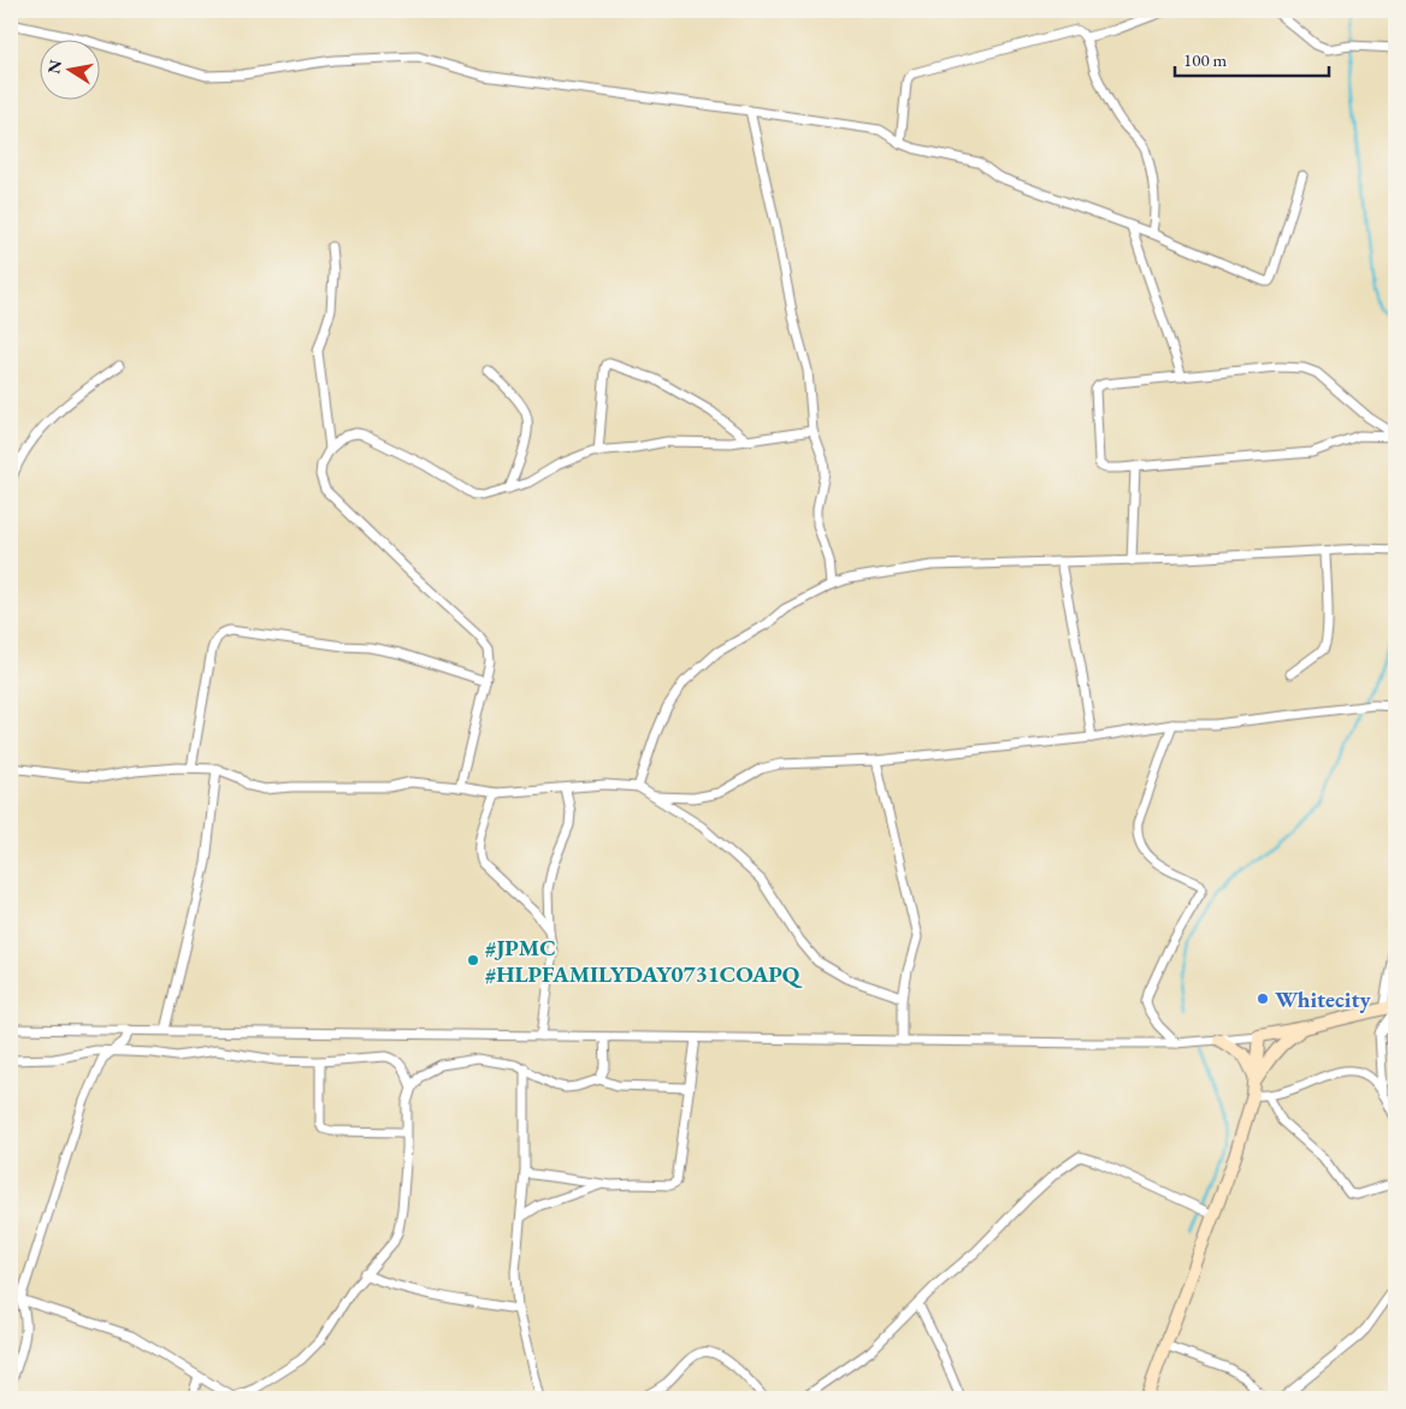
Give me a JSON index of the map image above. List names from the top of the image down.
{
  "places": ["#JPMC #HLPFAMILYDAY0731COAPQ", "Whitecity"],
  "scale_bar": "100 m",
  "north": "left"
}
